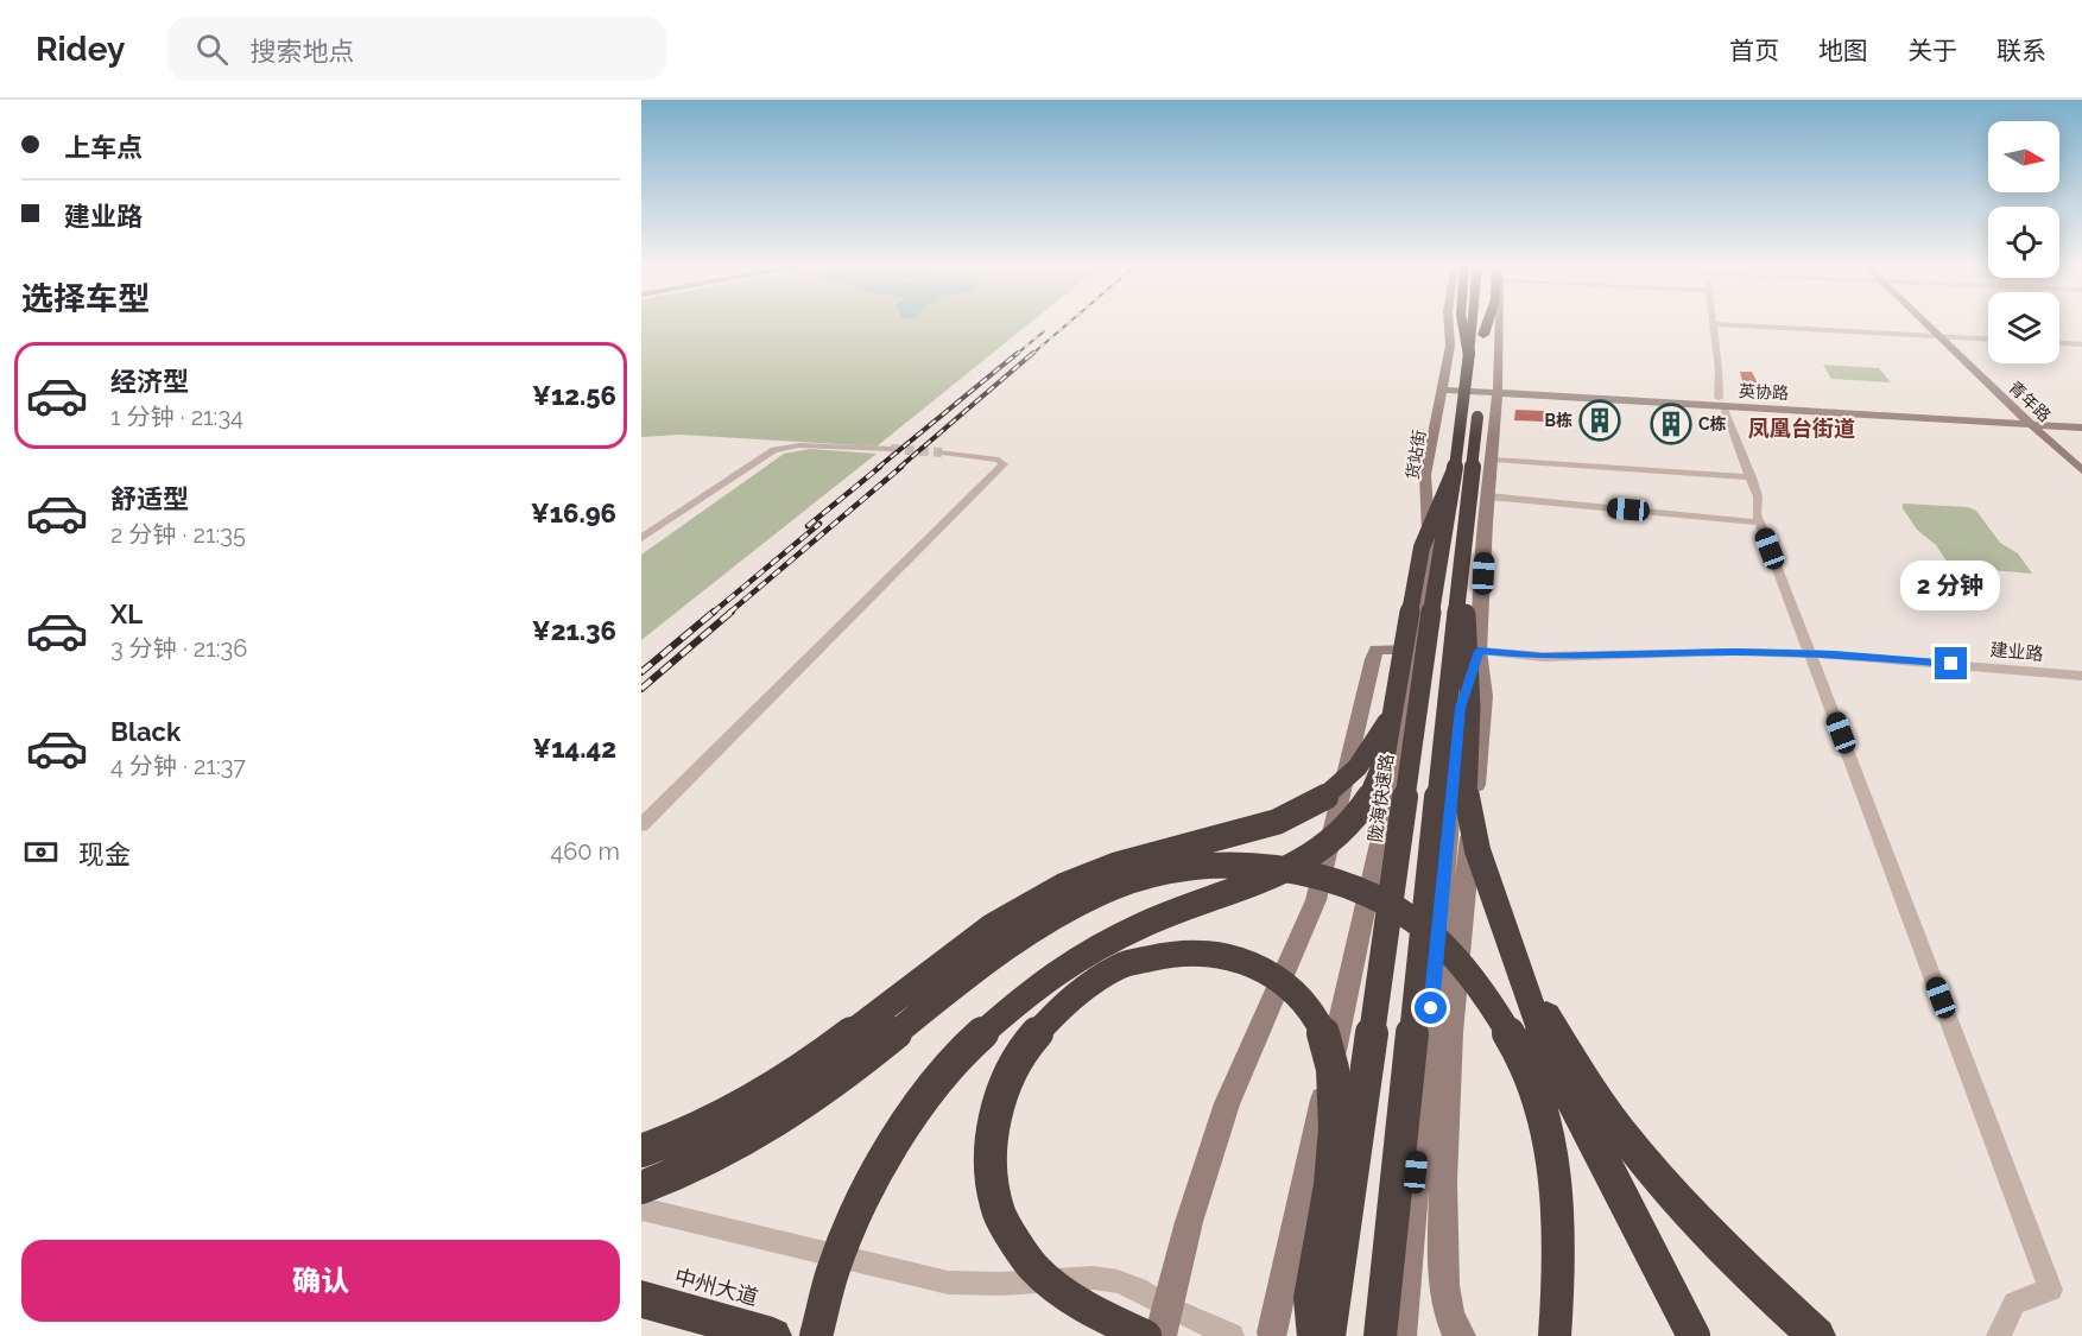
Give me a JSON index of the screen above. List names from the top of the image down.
{
  "streets": {
    "highway": ["陇海快速路", "中州大道"],
    "street": [
      "英协路",
      "青年路",
      "货站街",
      "建业路"
    ]
  },
  "crossings": [
    ["英协路", "青年路"],
    ["英协路", "货站街"]
  ],
  "districts": ["凤凰台街道"],
  "places": {
    "building": ["B栋", "C栋"]
  },
  "north": "right",
  "page": {
    "header": "Ridey",
    "search": "搜索地点",
    "nav": [
      "首页",
      "地图",
      "关于",
      "联系"
    ],
    "banner": ["上车点", "建业路"],
    "heading": "选择车型",
    "list": [
      {
        "name": "经济型",
        "note": "1 分钟 · 21:34",
        "value": "¥12.56"
      },
      {
        "name": "舒适型",
        "note": "2 分钟 · 21:35",
        "value": "¥16.96"
      },
      {
        "name": "XL",
        "note": "3 分钟 · 21:36",
        "value": "¥21.36"
      },
      {
        "name": "Black",
        "note": "4 分钟 · 21:37",
        "value": "¥14.42"
      }
    ],
    "bubble": "2 分钟",
    "pay": ["现金", "460 m"],
    "buttons": "确认"
  }
}
